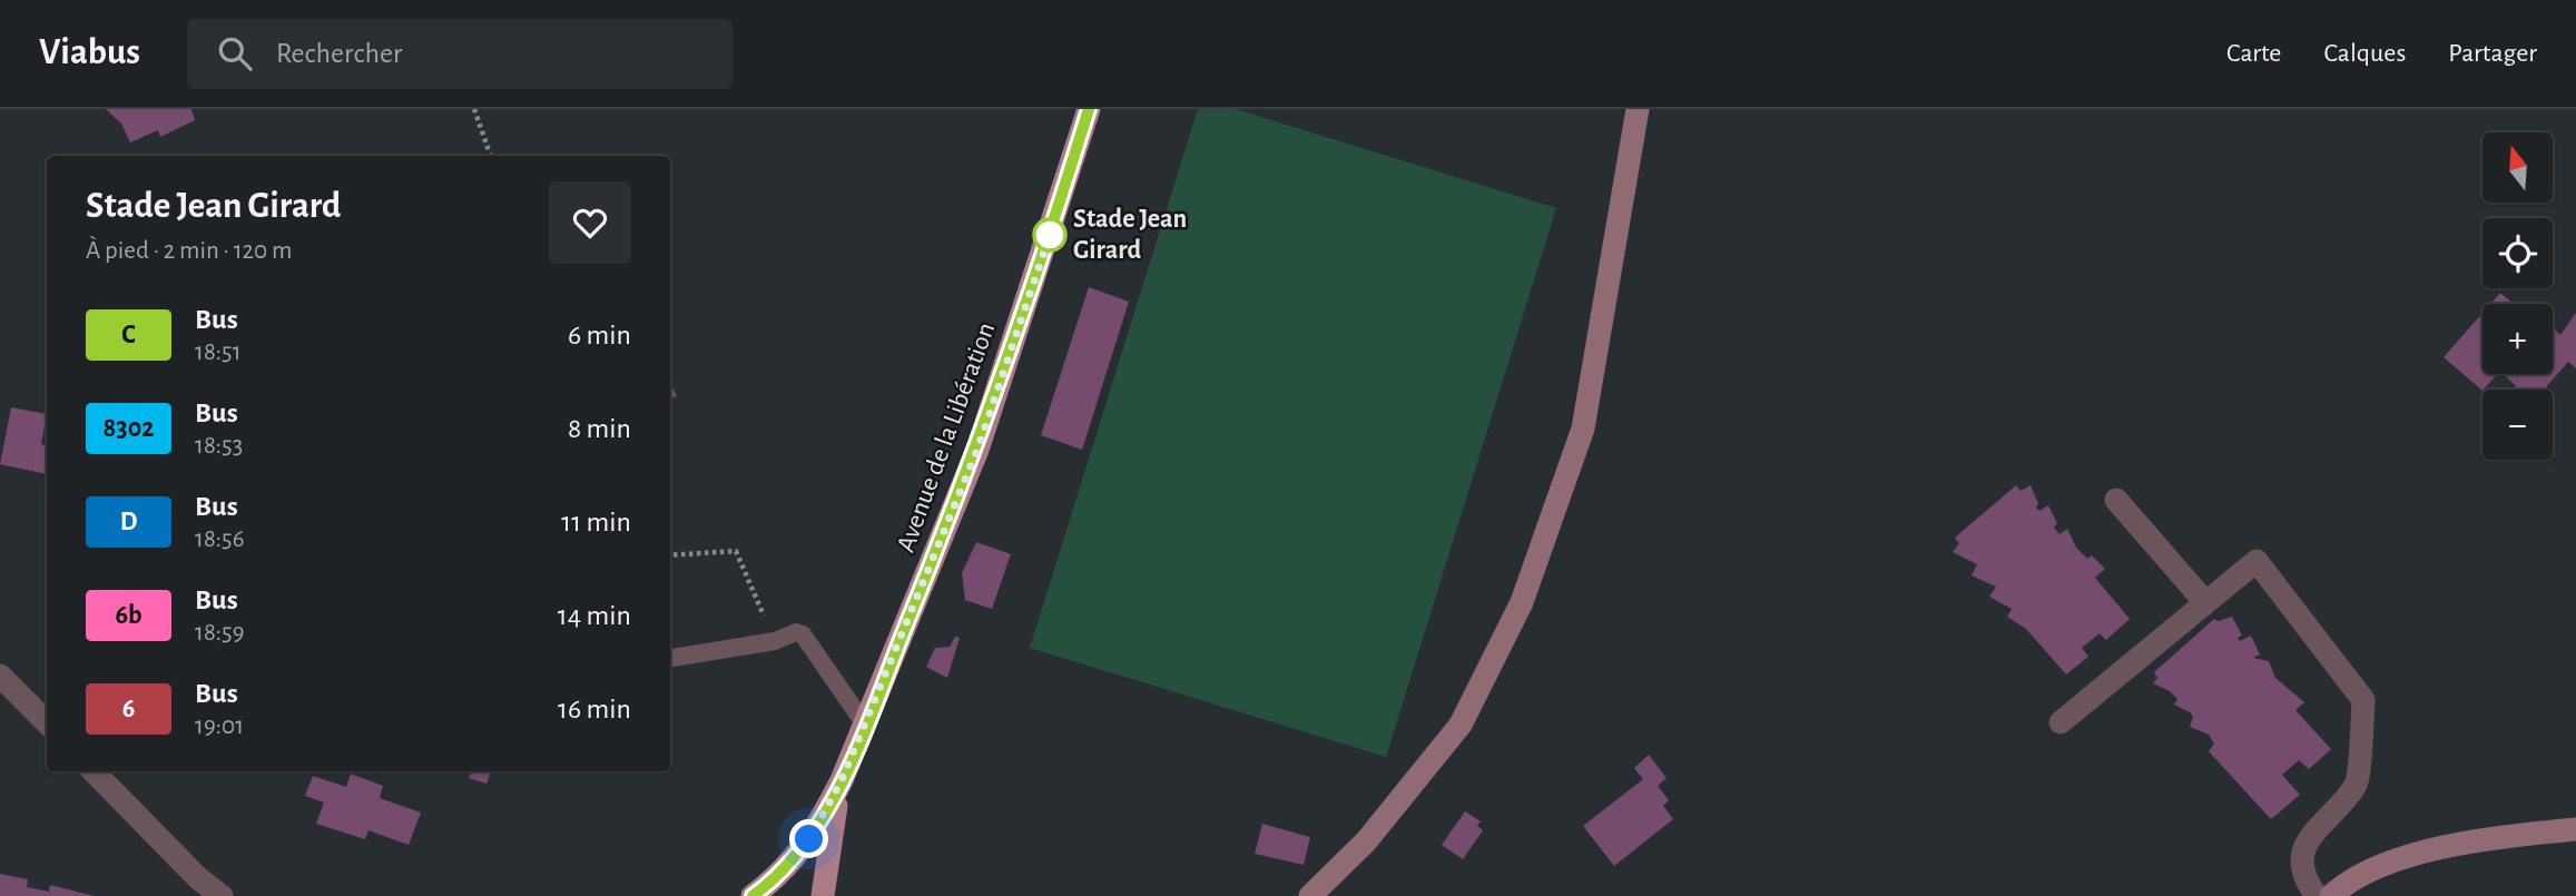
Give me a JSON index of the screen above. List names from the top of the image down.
{
  "streets": {
    "main road": ["Avenue de la Libération"]
  },
  "places": ["Stade Jean Girard"],
  "lines": ["bus line C"],
  "north": "top",
  "page": {
    "header": "Viabus",
    "search": "Rechercher",
    "nav": ["Carte", "Calques", "Partager"],
    "map_buttons": ["+", "−"],
    "heading": ["Stade Jean Girard", "À pied · 2 min · 120 m"],
    "list": [
      {
        "mark": "C",
        "name": "Bus",
        "note": "18:51",
        "value": "6 min"
      },
      {
        "mark": "8302",
        "name": "Bus",
        "note": "18:53",
        "value": "8 min"
      },
      {
        "mark": "D",
        "name": "Bus",
        "note": "18:56",
        "value": "11 min"
      },
      {
        "mark": "6b",
        "name": "Bus",
        "note": "18:59",
        "value": "14 min"
      },
      {
        "mark": "6",
        "name": "Bus",
        "note": "19:01",
        "value": "16 min"
      }
    ]
  }
}
